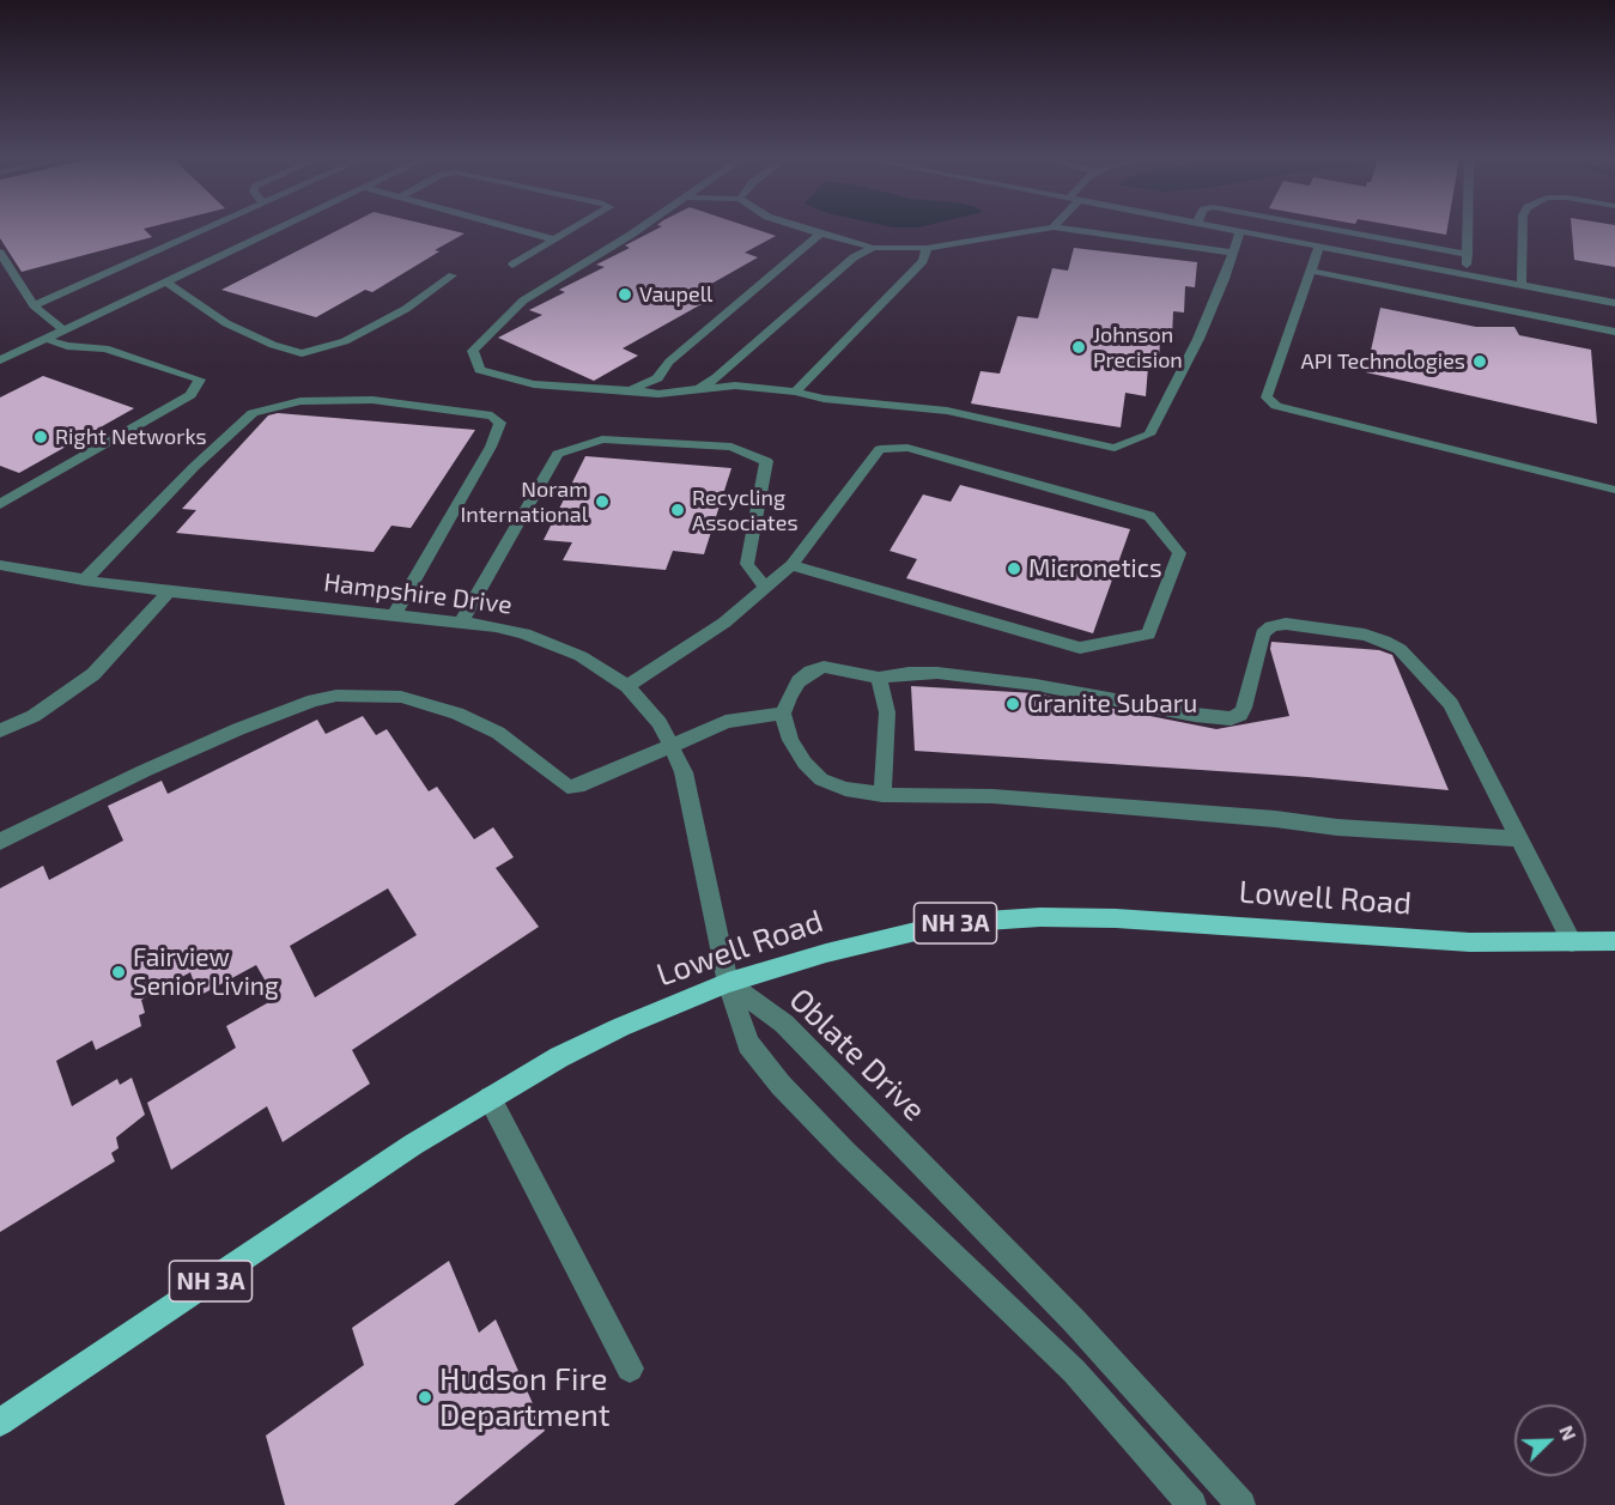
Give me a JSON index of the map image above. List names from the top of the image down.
{
  "streets": {
    "main road": ["Lowell Road", "NH 3A"],
    "street": ["Hampshire Drive", "Oblate Drive"]
  },
  "crossings": [
    ["Hampshire Drive", "Lowell Road"],
    ["Hampshire Drive", "Oblate Drive"],
    ["Lowell Road", "Oblate Drive"]
  ],
  "places": [
    "Vaupell",
    "Johnson Precision",
    "API Technologies",
    "Right Networks",
    "Noram International",
    "Recycling Associates",
    "Micronetics",
    "Granite Subaru",
    "Fairview Senior Living",
    "Hudson Fire Department"
  ],
  "north": "top right"
}
